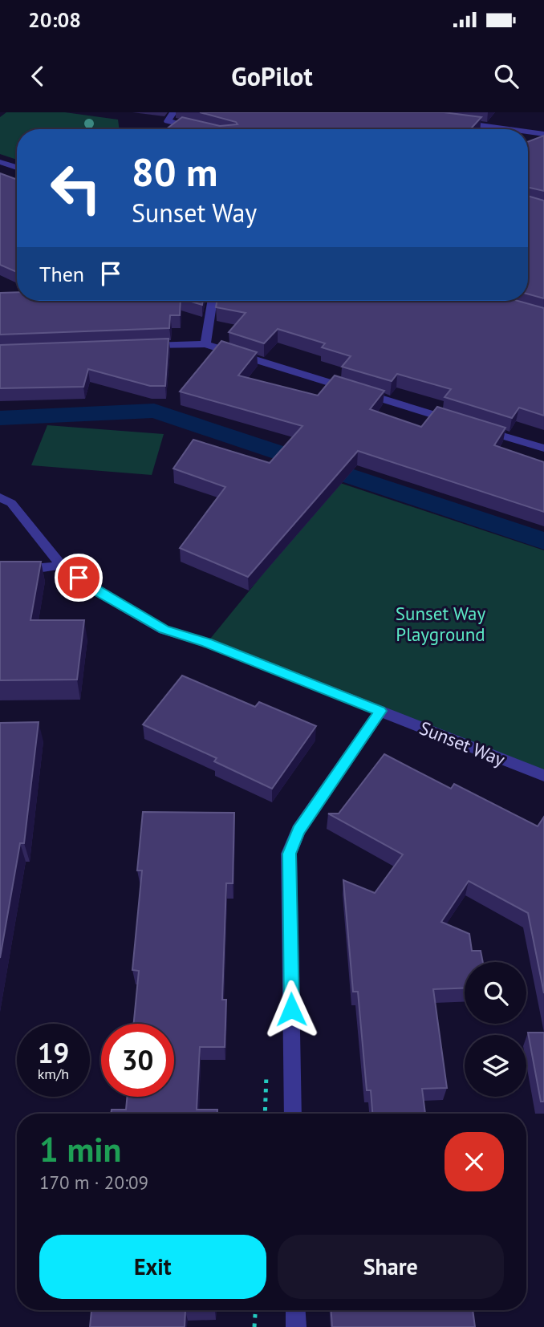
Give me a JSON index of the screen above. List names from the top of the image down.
{
  "streets": {
    "street": ["Sunset Way"]
  },
  "parks": ["Sunset Way Playground"],
  "page": {
    "status": "20:08",
    "header": "GoPilot",
    "turn": ["80 m", "Sunset Way"],
    "then": "Then",
    "speed": "19 km/h",
    "limit": "30",
    "heading": ["1 min", "170 m · 20:09"],
    "buttons": ["Exit", "Share"]
  }
}
